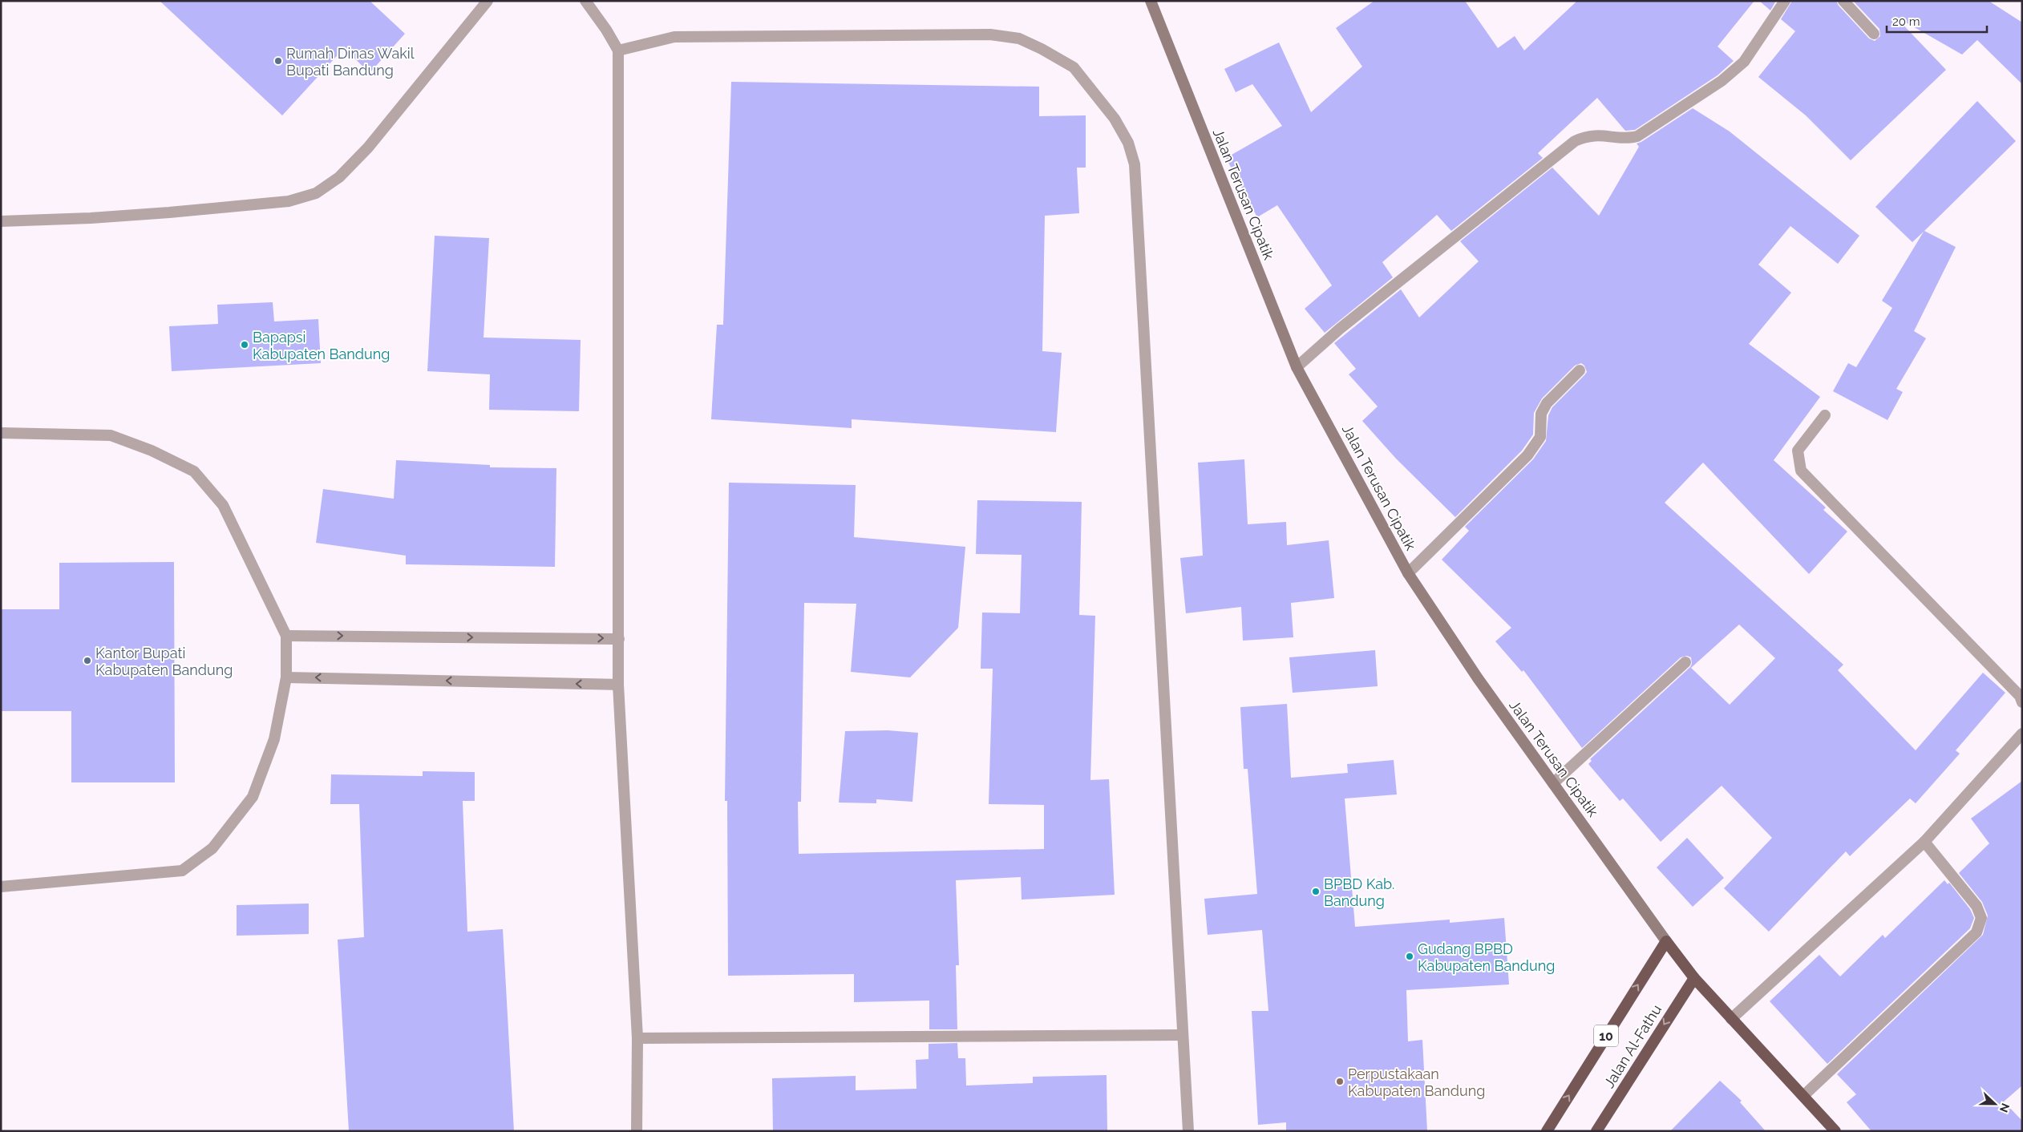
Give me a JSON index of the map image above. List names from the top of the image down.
{
  "streets": {
    "highway": ["10", "Jalan Al-Fathu"],
    "main road": ["Jalan Terusan Cipatik"]
  },
  "crossings": [
    ["Jalan Terusan Cipatik", "Jalan Al-Fathu"]
  ],
  "places": [
    "Rumah Dinas Wakil Bupati Bandung",
    "Bapapsi Kabupaten Bandung",
    "Kantor Bupati Kabupaten Bandung",
    "BPBD Kab. Bandung",
    "Gudang BPBD Kabupaten Bandung",
    "Perpustakaan Kabupaten Bandung"
  ],
  "scale_bar": "20 m",
  "north": "right"
}
